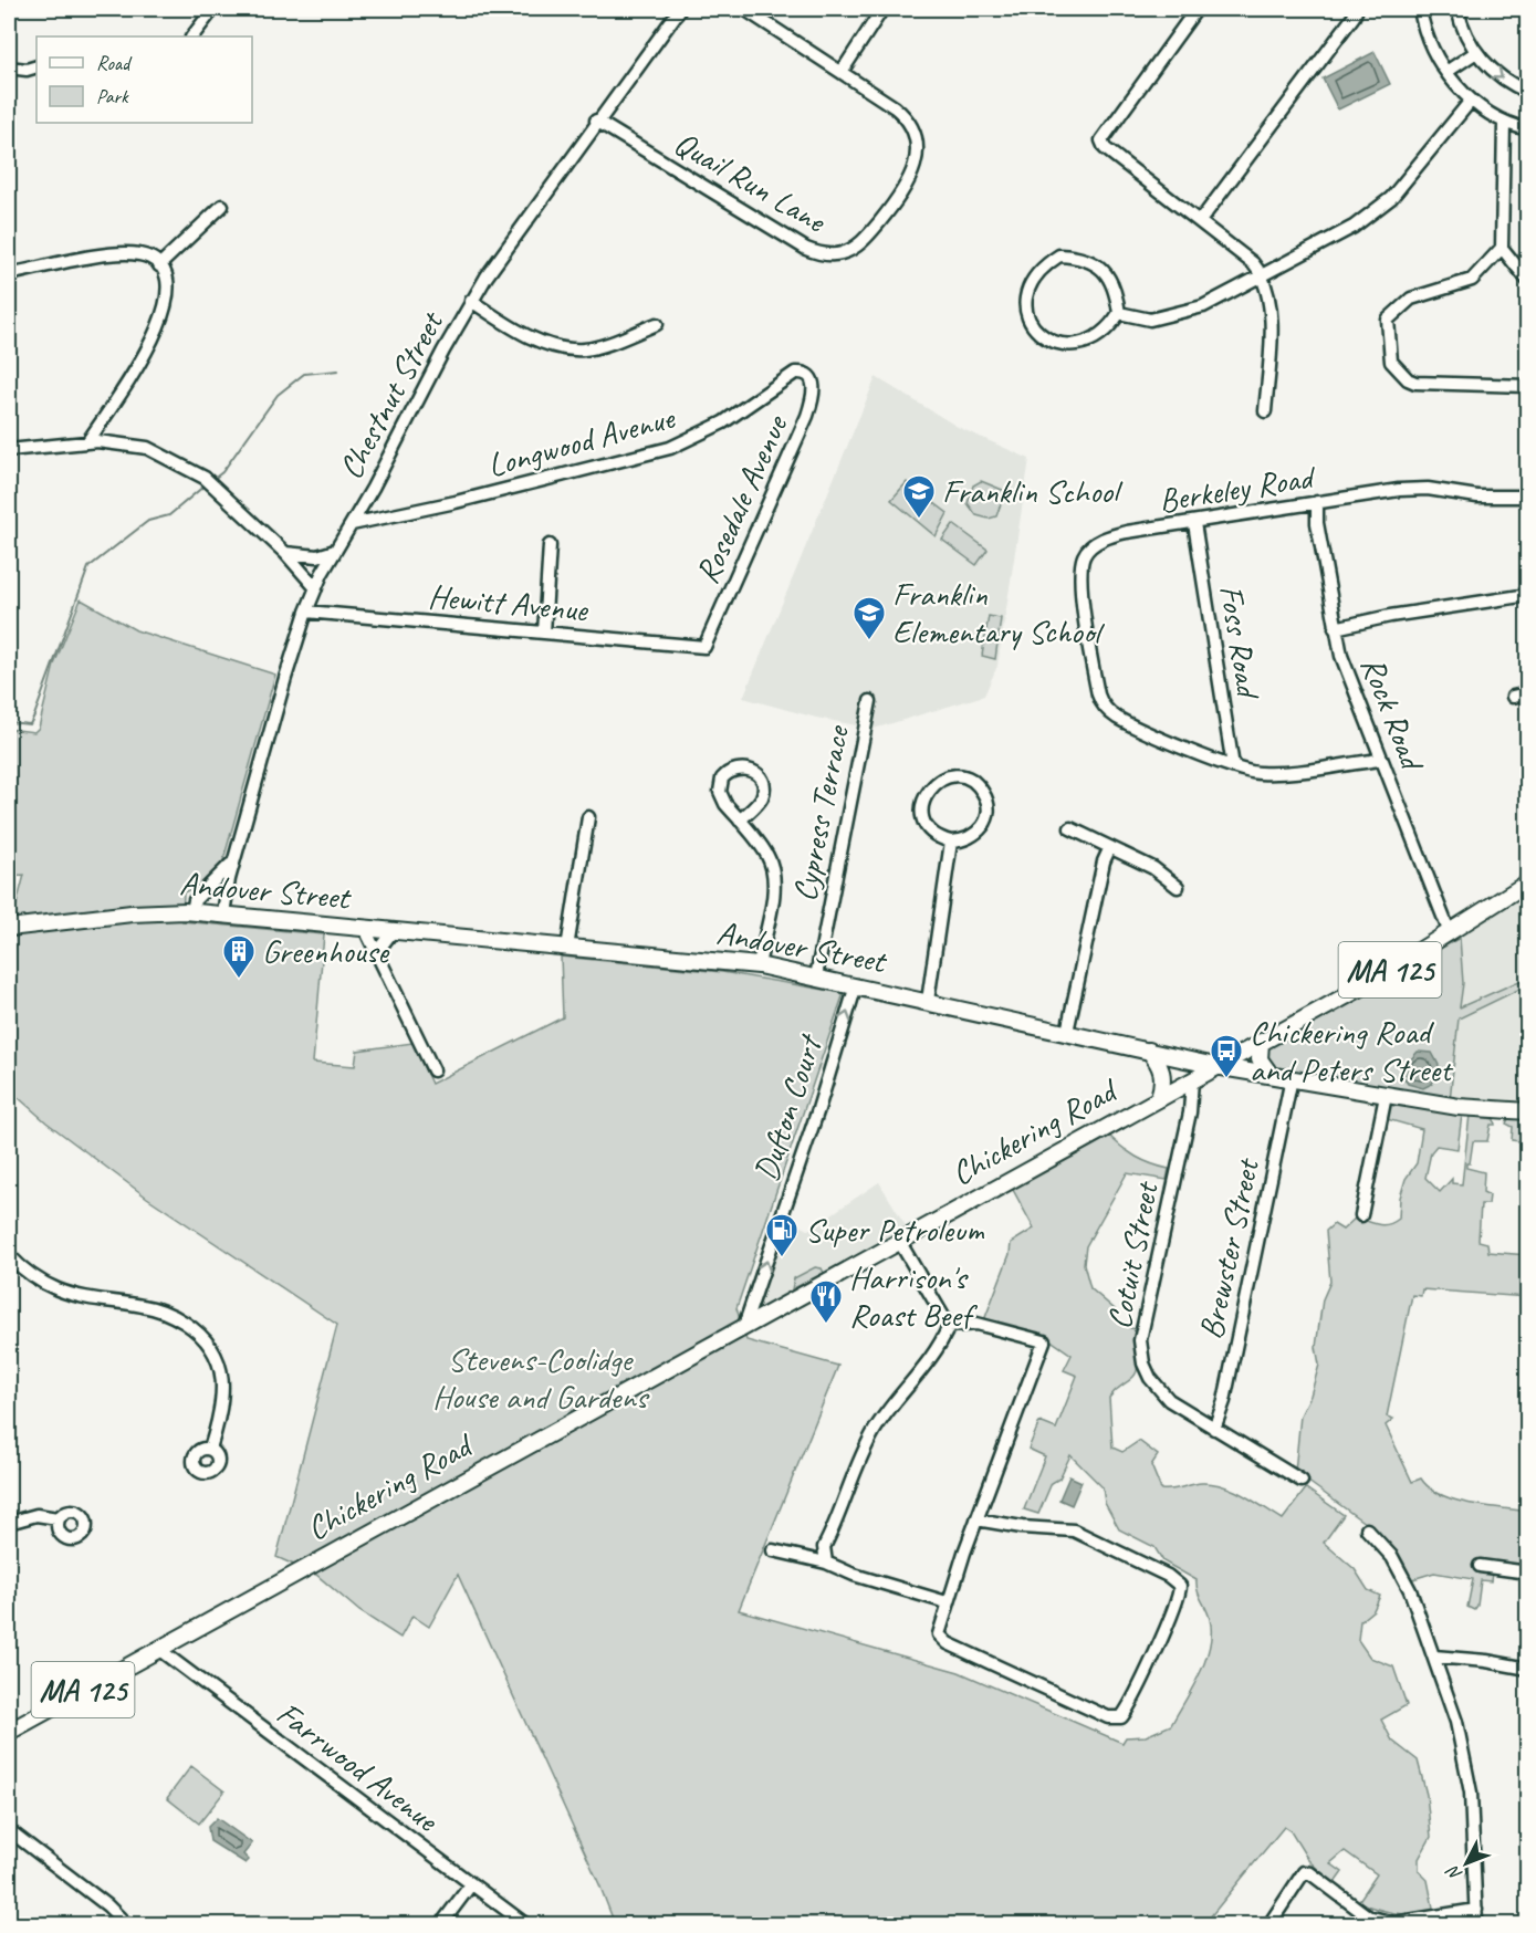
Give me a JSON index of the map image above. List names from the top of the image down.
{
  "streets": {
    "main road": ["Andover Street", "MA 125", "Chickering Road"],
    "street": [
      "Quail Run Lane",
      "Chestnut Street",
      "Longwood Avenue",
      "Berkeley Road",
      "Rosedale Avenue",
      "Hewitt Avenue",
      "Foss Road",
      "Rock Road",
      "Cypress Terrace",
      "Dufton Court",
      "Brewster Street",
      "Cotuit Street",
      "Farrwood Avenue"
    ]
  },
  "crossings": [
    ["Quail Run Lane", "Chestnut Street"],
    ["Chestnut Street", "Longwood Avenue"],
    ["Chestnut Street", "Hewitt Avenue"],
    ["Chestnut Street", "Andover Street"],
    ["Longwood Avenue", "Rosedale Avenue"],
    ["Berkeley Road", "Foss Road"],
    ["Berkeley Road", "Rock Road"],
    ["Rosedale Avenue", "Hewitt Avenue"],
    ["Rock Road", "MA 125"],
    ["Cypress Terrace", "Andover Street"],
    ["Andover Street", "MA 125"],
    ["Andover Street", "Dufton Court"],
    ["Andover Street", "Chickering Road"],
    ["Andover Street", "Brewster Street"],
    ["MA 125", "Chickering Road"],
    ["Dufton Court", "Chickering Road"],
    ["Chickering Road", "Cotuit Street"],
    ["Chickering Road", "Farrwood Avenue"],
    ["Brewster Street", "Cotuit Street"]
  ],
  "one_way": ["Dufton Court"],
  "parks": ["Stevens-Coolidge House and Gardens"],
  "places": {
    "school or university": ["Franklin School", "Franklin Elementary School"],
    "building": ["Greenhouse"],
    "bus stop": ["Chickering Road and Peters Street"],
    "fuel station": ["Super Petroleum"],
    "restaurant": ["Harrison's Roast Beef"]
  },
  "legend": ["Road", "Park"],
  "north": "bottom left"
}
